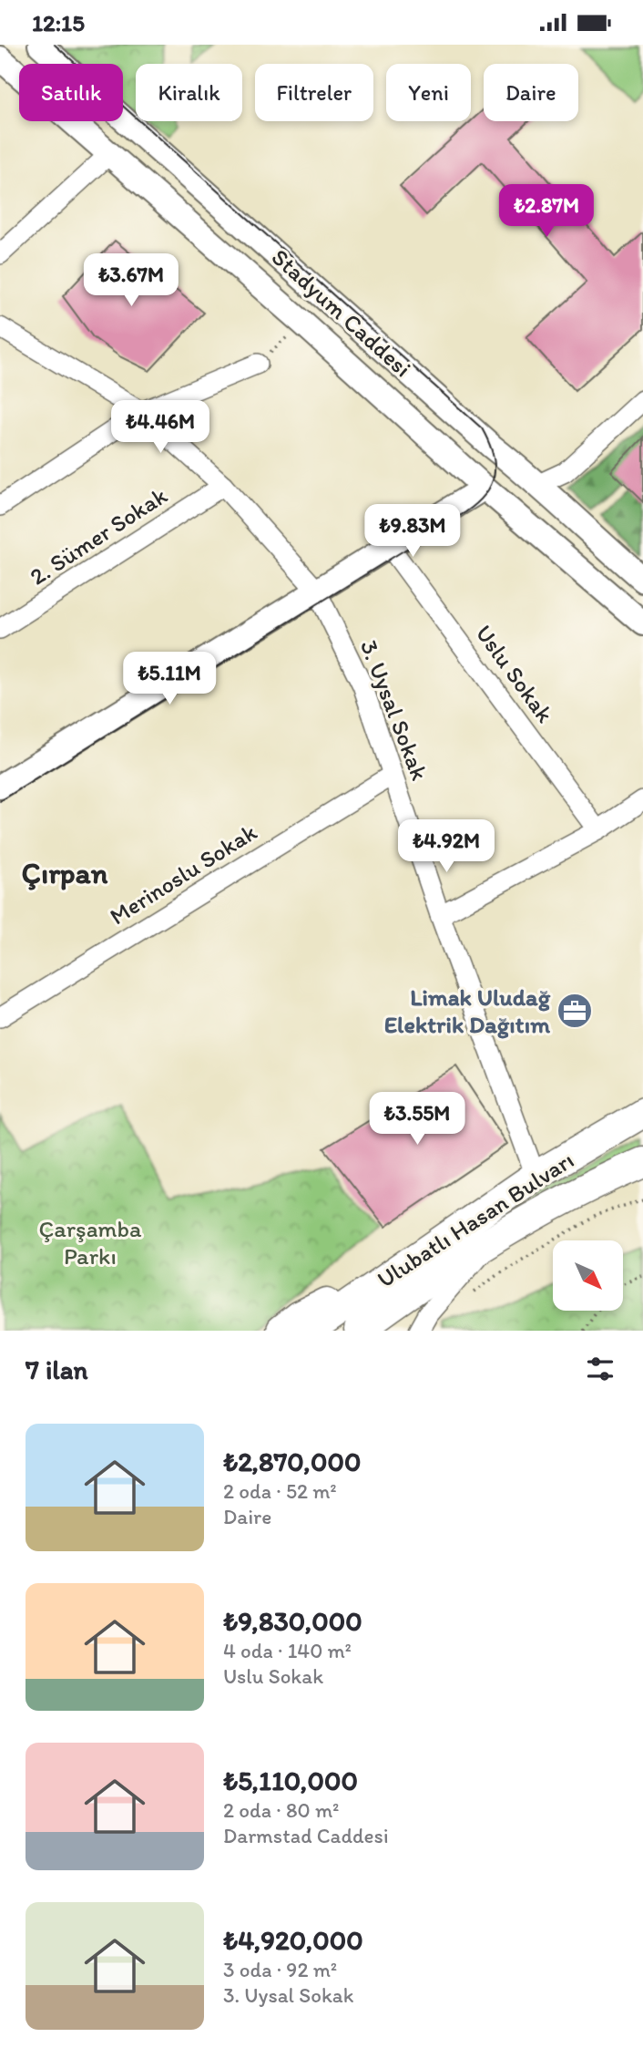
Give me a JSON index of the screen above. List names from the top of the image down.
{
  "streets": {
    "highway": ["Ulubatlı Hasan Bulvarı"],
    "main road": ["Stadyum Caddesi"],
    "street": [
      "2. Sümer Sokak",
      "Uslu Sokak",
      "3. Uysal Sokak",
      "Merinoslu Sokak"
    ]
  },
  "crossings": [
    ["2. Sümer Sokak", "3. Uysal Sokak"],
    ["3. Uysal Sokak", "Merinoslu Sokak"],
    ["3. Uysal Sokak", "Ulubatlı Hasan Bulvarı"]
  ],
  "districts": ["Çırpan"],
  "parks": ["Çarşamba Parkı"],
  "places": {
    "office": ["Limak Uludağ Elektrik Dağıtım"]
  },
  "north": "bottom right",
  "page": {
    "status": "12:15",
    "chip": [
      "Satılık",
      "Kiralık",
      "Filtreler",
      "Yeni",
      "Daire"
    ],
    "price": [
      "₺2.87M",
      "₺3.67M",
      "₺4.46M",
      "₺9.83M",
      "₺5.11M",
      "₺4.92M",
      "₺3.55M"
    ],
    "heading": "7 ilan",
    "list": [
      {
        "name": "₺2,870,000",
        "note": "2 oda · 52 m² · Daire"
      },
      {
        "name": "₺9,830,000",
        "note": "4 oda · 140 m² · Uslu Sokak"
      },
      {
        "name": "₺5,110,000",
        "note": "2 oda · 80 m² · Darmstad Caddesi"
      },
      {
        "name": "₺4,920,000",
        "note": "3 oda · 92 m² · 3. Uysal Sokak"
      }
    ]
  }
}
